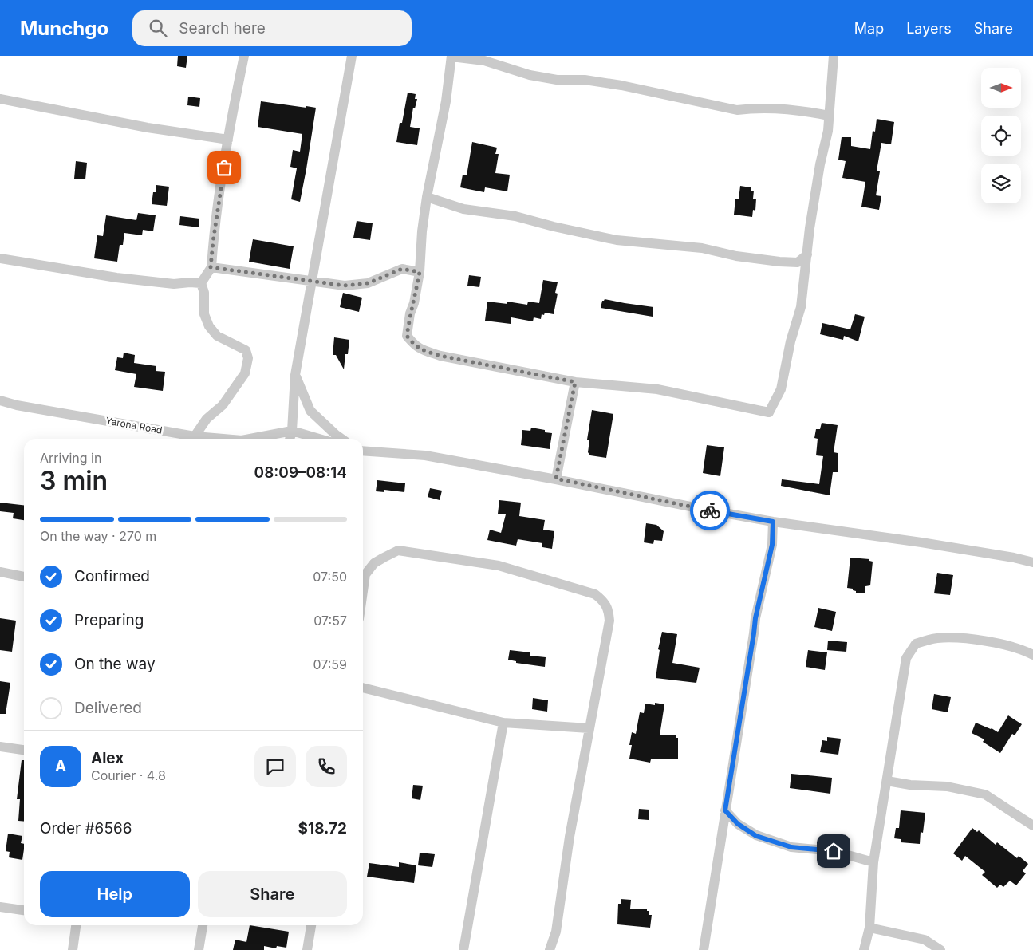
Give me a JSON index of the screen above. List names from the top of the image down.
{
  "streets": {
    "street": ["Yarona Road"]
  },
  "north": "right",
  "page": {
    "header": "Munchgo",
    "search": "Search here",
    "nav": ["Map", "Layers", "Share"],
    "heading": ["3 min", "Arriving in", "08:09–08:14"],
    "panel": [
      "Alex",
      "Courier · 4.8",
      "Order #6566",
      "$18.72"
    ],
    "bar": "On the way · 270 m",
    "list": [
      ["Confirmed", "07:50"],
      ["Preparing", "07:57"],
      ["On the way", "07:59"],
      "Delivered"
    ],
    "round": "A",
    "buttons": ["Help", "Share"]
  }
}
